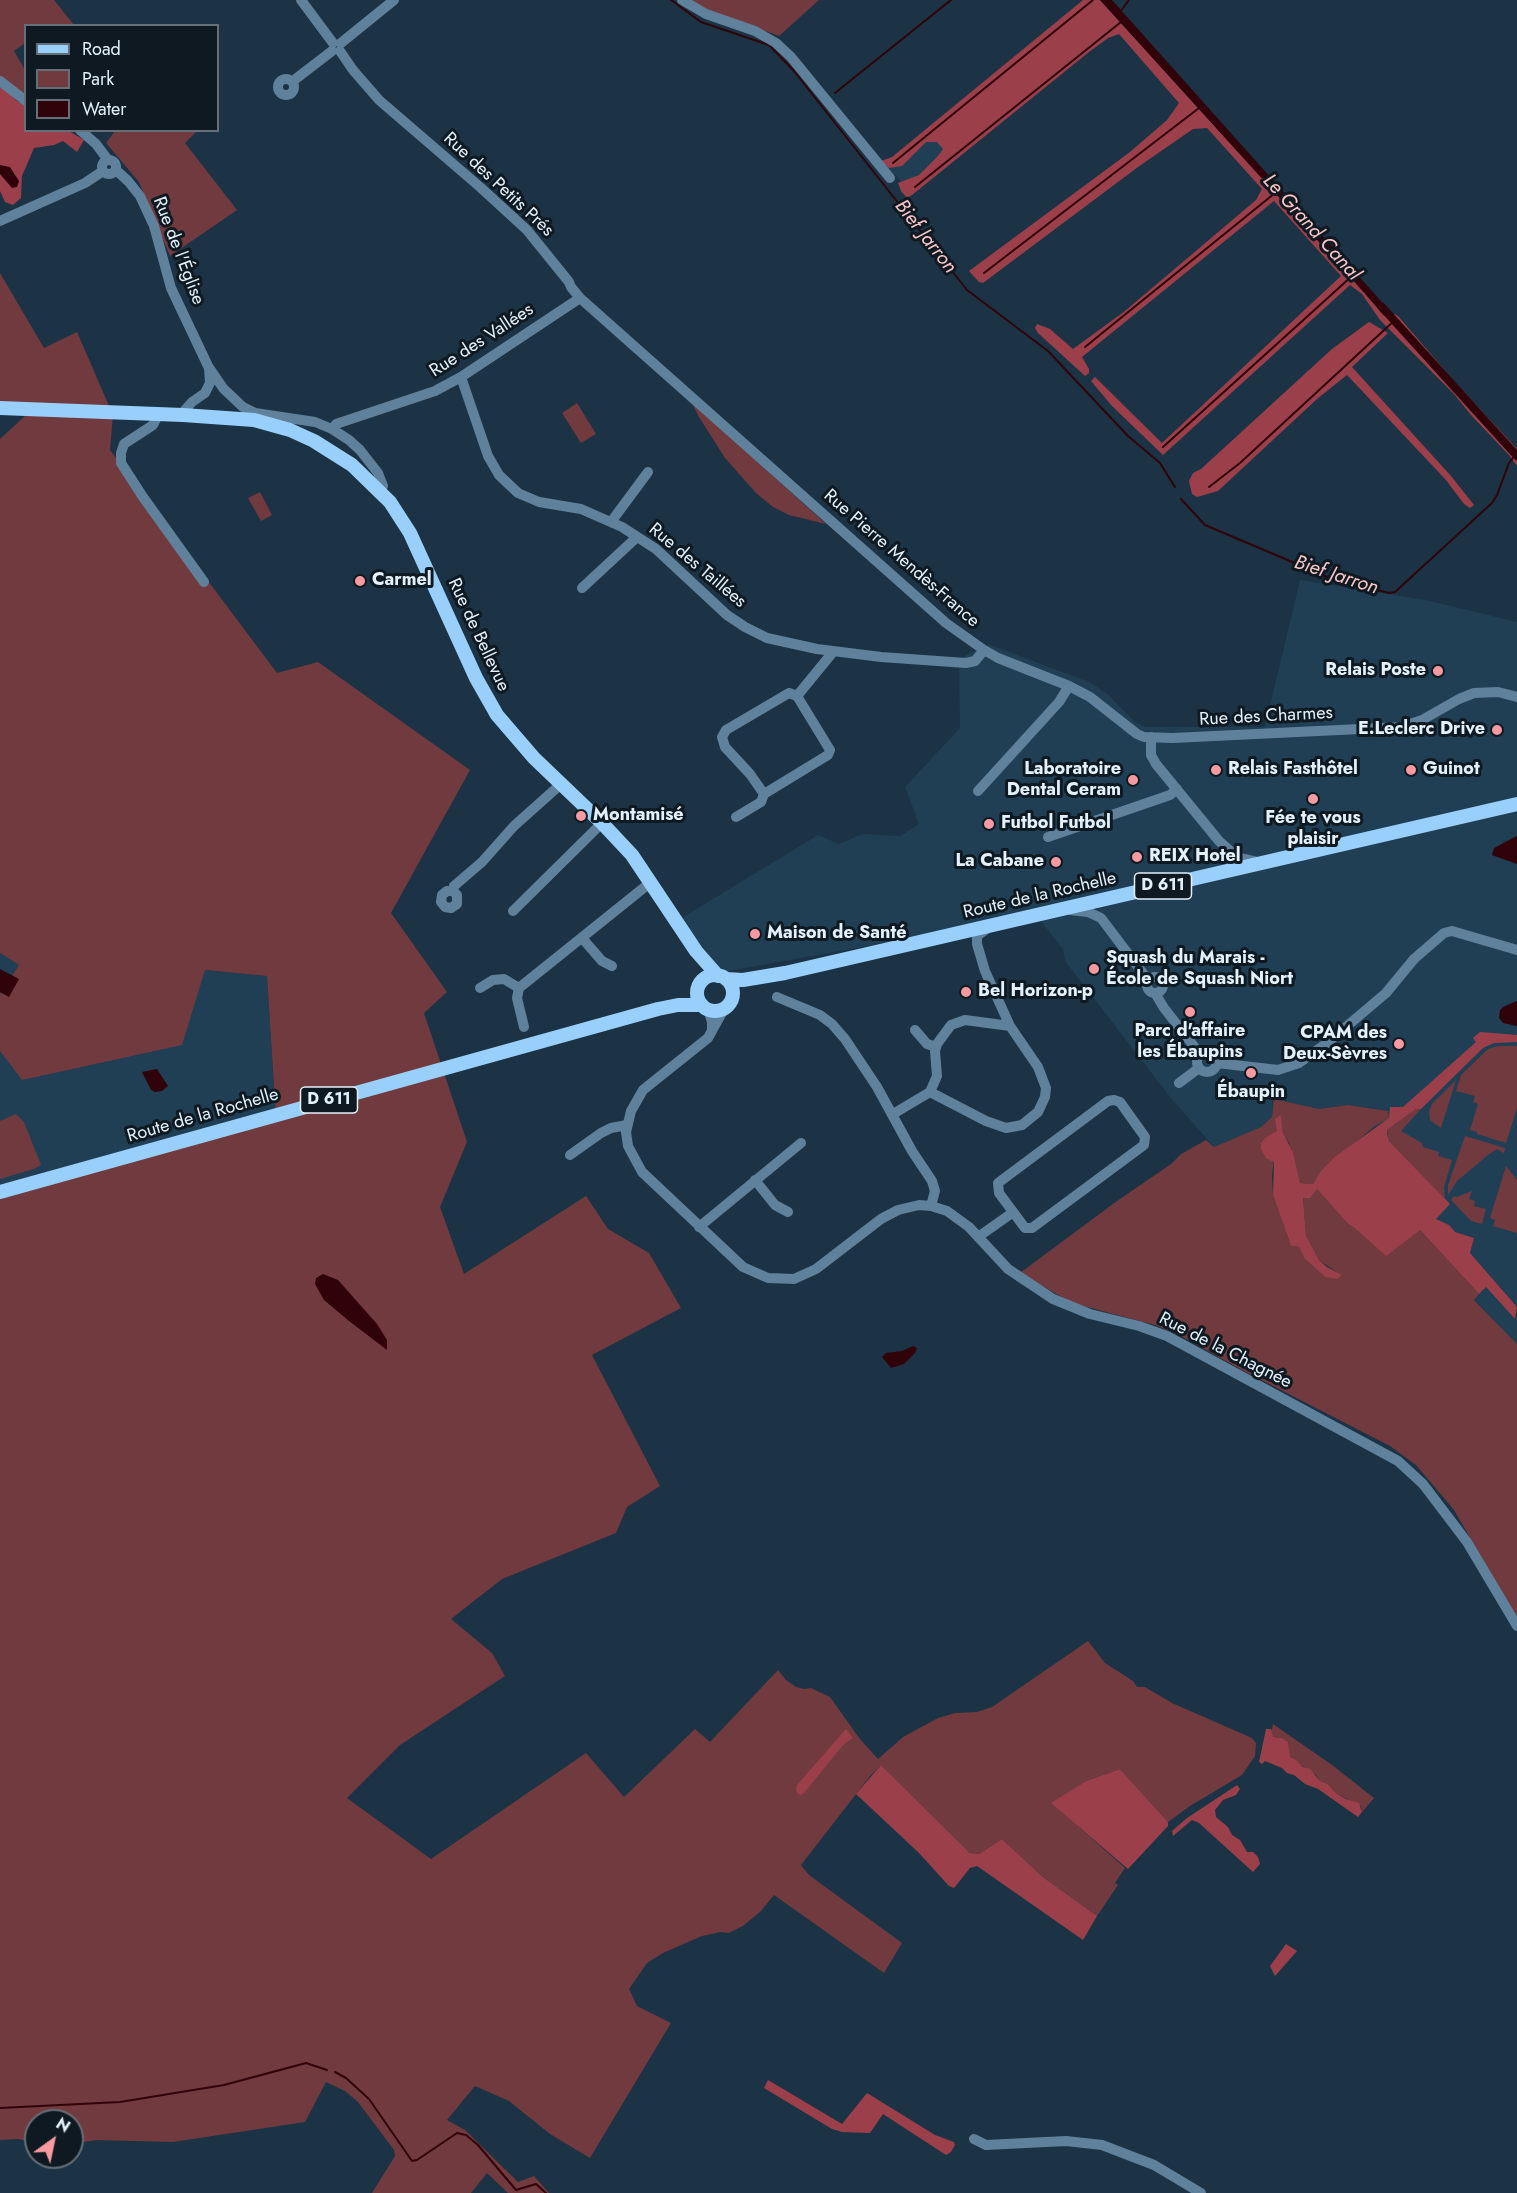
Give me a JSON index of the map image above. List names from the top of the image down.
{
  "streets": {
    "main road": ["Rue de Bellevue", "D 611", "Route de la Rochelle"],
    "street": [
      "Rue des Petits Prés",
      "Rue de l'Église",
      "Rue des Vallées",
      "Rue Pierre Mendès-France",
      "Rue des Taillées",
      "Rue des Charmes",
      "Rue de la Chagnée"
    ]
  },
  "crossings": [
    ["Rue des Petits Prés", "Rue des Vallées"],
    ["Rue des Petits Prés", "Rue Pierre Mendès-France"],
    ["Rue de l'Église", "Rue des Vallées"],
    ["Rue des Vallées", "Rue des Taillées"],
    ["Rue Pierre Mendès-France", "Rue des Taillées"],
    ["Rue Pierre Mendès-France", "Rue des Charmes"],
    ["Rue de Bellevue", "D 611"],
    ["Rue de Bellevue", "Route de la Rochelle"],
    ["D 611", "Route de la Rochelle"]
  ],
  "water": ["Le Grand Canal", "Bief Jarron"],
  "places": [
    "Carmel",
    "Relais Poste",
    "E.Leclerc Drive",
    "Relais Fasthôtel",
    "Guinot",
    "Laboratoire Dental Ceram",
    "Fée te vous plaisir",
    "Montamisé",
    "Futbol Futbol",
    "REIX Hotel",
    "La Cabane",
    "Maison de Santé",
    "Squash du Marais - École de Squash Niort",
    "Bel Horizon-p",
    "Parc d'affaire les Ébaupins",
    "CPAM des Deux-Sèvres",
    "Ébaupin"
  ],
  "legend": ["Road", "Park", "Water"],
  "north": "top right"
}
